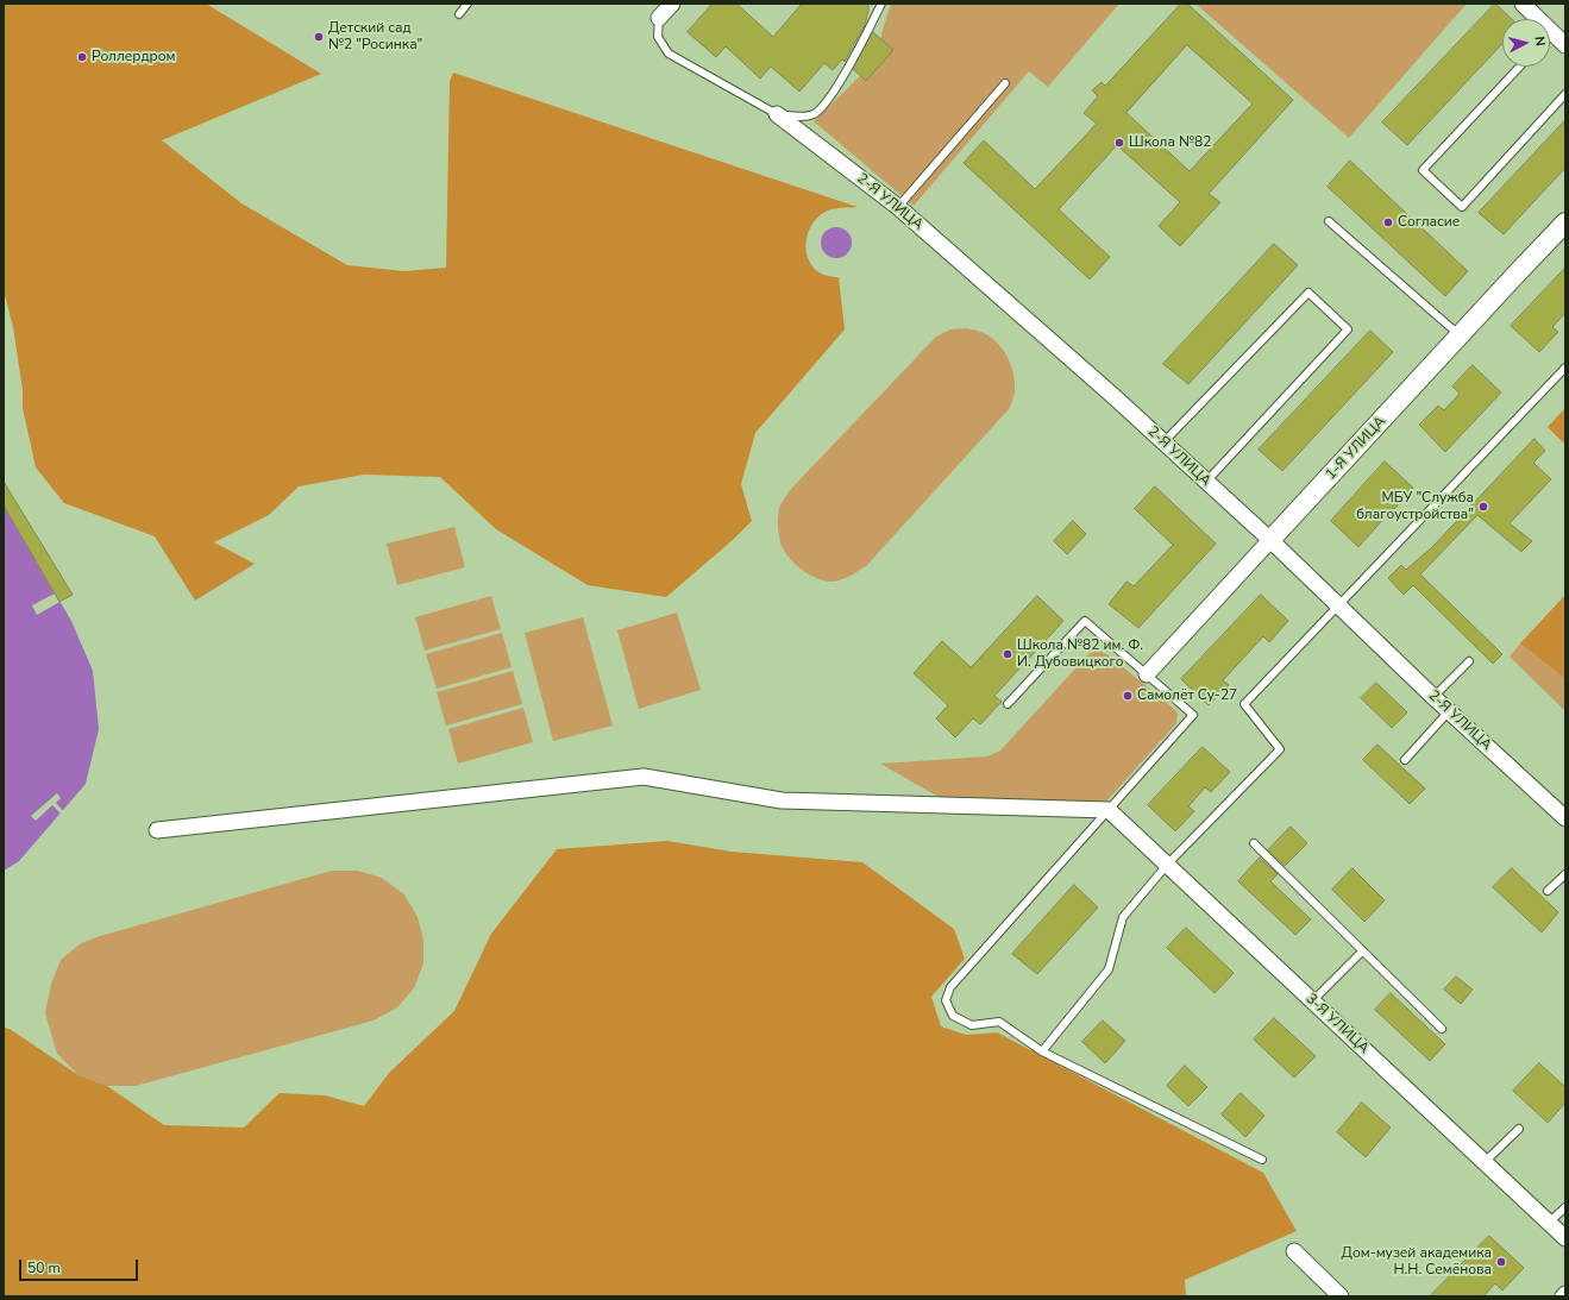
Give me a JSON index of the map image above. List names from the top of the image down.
{
  "streets": {
    "street": ["2-Я УЛИЦА", "1-Я УЛИЦА", "3-Я УЛИЦА"]
  },
  "crossings": [
    ["2-Я УЛИЦА", "1-Я УЛИЦА"]
  ],
  "places": [
    "Детский сад №2 \"Росинка\"",
    "Роллердром",
    "Школа №82",
    "Согласие",
    "МБУ \"Служба благоустройства\"",
    "Школа №82 им. Ф. И. Дубовицкого",
    "Самолёт Су-27",
    "Дом-музей академика Н.Н. Семёнова"
  ],
  "scale_bar": "50 m",
  "north": "right"
}
